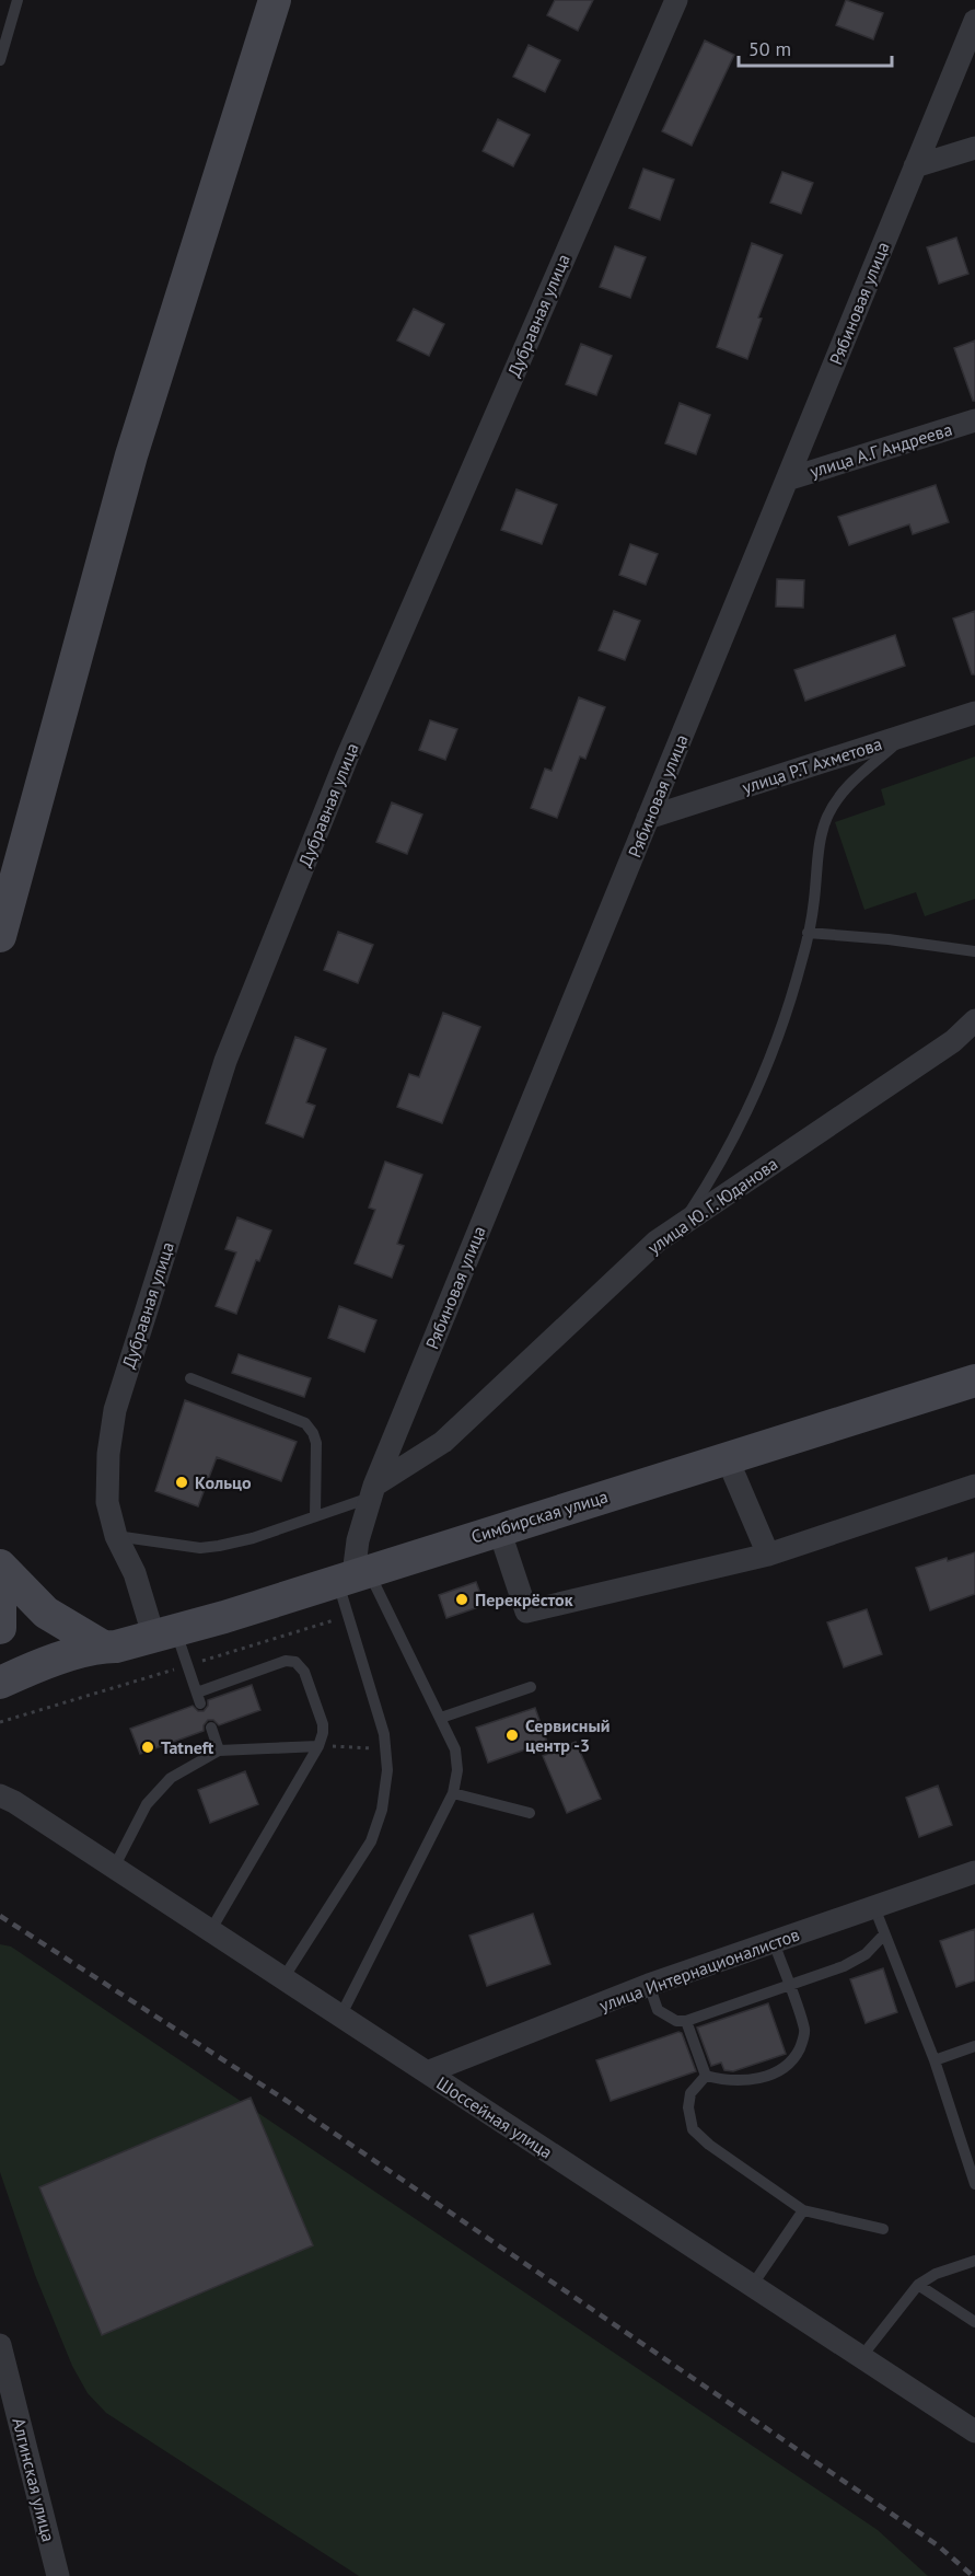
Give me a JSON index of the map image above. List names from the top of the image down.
{
  "streets": {
    "main road": ["Симбирская улица"],
    "street": [
      "Рябиновая улица",
      "Дубравная улица",
      "улица А.Г Андреева",
      "улица Р.Т Ахметова",
      "улица Ю. Г. Юданова",
      "улица Интернационалистов",
      "Шоссейная улица",
      "Алгинская улица"
    ]
  },
  "crossings": [
    ["Рябиновая улица", "улица А.Г Андреева"],
    ["Рябиновая улица", "улица Р.Т Ахметова"],
    ["Рябиновая улица", "улица Ю. Г. Юданова"],
    ["Рябиновая улица", "Симбирская улица"],
    ["Дубравная улица", "Симбирская улица"],
    ["улица Интернационалистов", "Шоссейная улица"]
  ],
  "places": [
    "Кольцо",
    "Перекрёсток",
    "Сервисный центр -3",
    "Tatneft"
  ],
  "scale_bar": "50 m"
}
